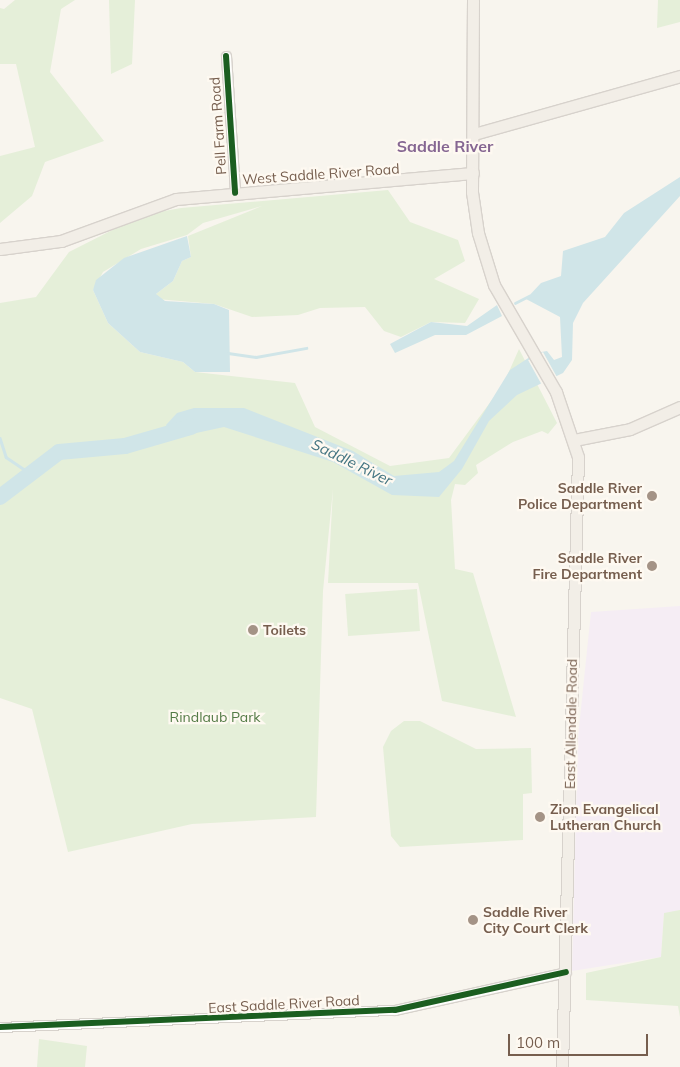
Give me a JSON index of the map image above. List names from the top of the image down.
{
  "streets": {
    "main road": ["West Saddle River Road", "East Allendale Road"],
    "street": ["Pell Farm Road", "East Saddle River Road"]
  },
  "crossings": [
    ["Pell Farm Road", "West Saddle River Road"],
    ["West Saddle River Road", "East Allendale Road"],
    ["East Allendale Road", "East Saddle River Road"]
  ],
  "districts": ["Saddle River"],
  "water": ["Saddle River"],
  "parks": ["Rindlaub Park"],
  "places": [
    "Saddle River Police Department",
    "Saddle River Fire Department",
    "Toilets",
    "Zion Evangelical Lutheran Church",
    "Saddle River City Court Clerk"
  ],
  "scale_bar": "100 m"
}
